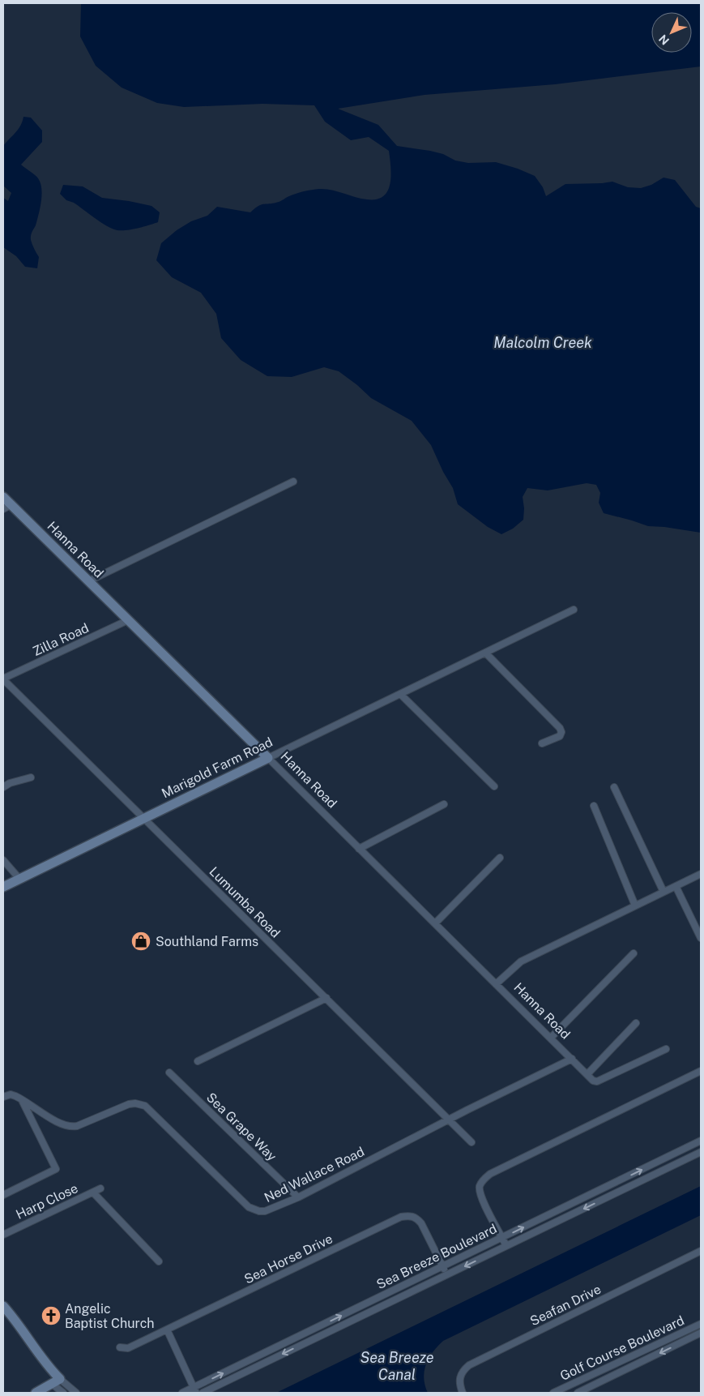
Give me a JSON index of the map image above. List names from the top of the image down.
{
  "streets": {
    "street": [
      "Hanna Road",
      "Zilla Road",
      "Marigold Farm Road",
      "Lumumba Road",
      "Sea Grape Way",
      "Ned Wallace Road",
      "Harp Close",
      "Sea Breeze Boulevard",
      "Sea Horse Drive",
      "Seafan Drive",
      "Golf Course Boulevard"
    ]
  },
  "crossings": [
    ["Hanna Road", "Zilla Road"],
    ["Hanna Road", "Marigold Farm Road"],
    ["Hanna Road", "Ned Wallace Road"],
    ["Zilla Road", "Lumumba Road"],
    ["Marigold Farm Road", "Lumumba Road"],
    ["Lumumba Road", "Ned Wallace Road"],
    ["Sea Grape Way", "Ned Wallace Road"],
    ["Sea Breeze Boulevard", "Sea Horse Drive"]
  ],
  "water": ["Malcolm Creek", "Sea Breeze Canal"],
  "places": {
    "shop": ["Southland Farms"],
    "church": ["Angelic Baptist Church"]
  },
  "north": "bottom left"
}
